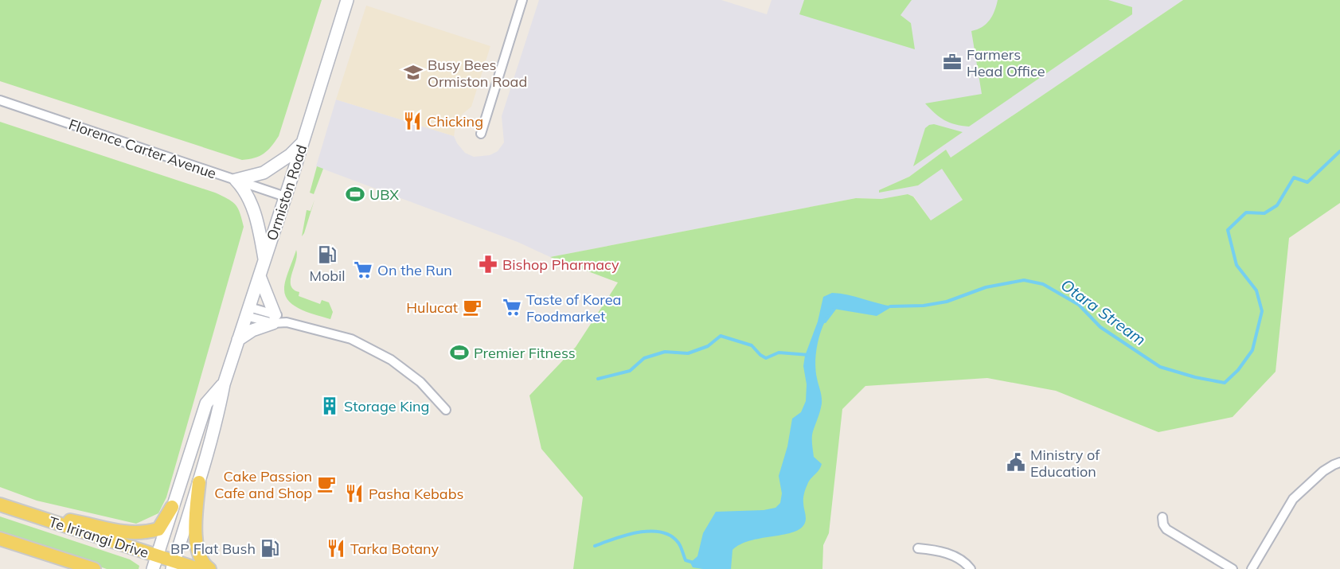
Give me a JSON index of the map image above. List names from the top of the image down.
{
  "streets": {
    "main road": ["Ormiston Road", "Te Irirangi Drive"],
    "street": ["Florence Carter Avenue"]
  },
  "crossings": [
    ["Florence Carter Avenue", "Ormiston Road"],
    ["Ormiston Road", "Te Irirangi Drive"]
  ],
  "water": ["Otara Stream"],
  "places": {
    "office": ["Farmers Head Office"],
    "school or university": ["Busy Bees Ormiston Road"],
    "restaurant": ["Chicking", "Pasha Kebabs", "Tarka Botany"],
    "sports": ["UBX", "Premier Fitness"],
    "fuel station": ["Mobil", "BP Flat Bush"],
    "pharmacy": ["Bishop Pharmacy"],
    "supermarket": ["On the Run", "Taste of Korea Foodmarket"],
    "cafe": ["Hulucat", "Cake Passion Cafe and Shop"],
    "building": ["Storage King"],
    "public building": ["Ministry of Education"]
  }
}
